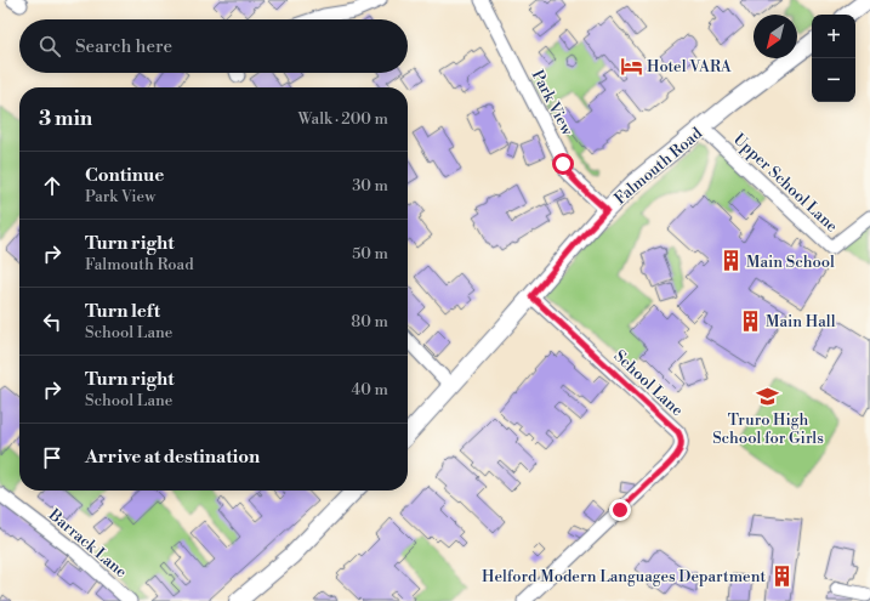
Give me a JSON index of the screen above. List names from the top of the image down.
{
  "streets": {
    "street": [
      "Park View",
      "Falmouth Road",
      "Upper School Lane",
      "School Lane",
      "Barrack Lane"
    ]
  },
  "crossings": [
    ["Park View", "Falmouth Road"],
    ["Falmouth Road", "Upper School Lane"],
    ["Falmouth Road", "School Lane"]
  ],
  "places": {
    "hotel": ["Hotel VARA"],
    "building": ["Main School", "Main Hall", "Helford Modern Languages Department"],
    "school or university": ["Truro High School for Girls"]
  },
  "north": "bottom left",
  "page": {
    "map_buttons": ["+", "−"],
    "search": "Search here",
    "heading": ["3 min", "Walk · 200 m"],
    "list": [
      ["Continue", "Park View", "30 m"],
      ["Turn right", "Falmouth Road", "50 m"],
      ["Turn left", "School Lane", "80 m"],
      ["Turn right", "School Lane", "40 m"],
      "Arrive at destination"
    ]
  }
}
